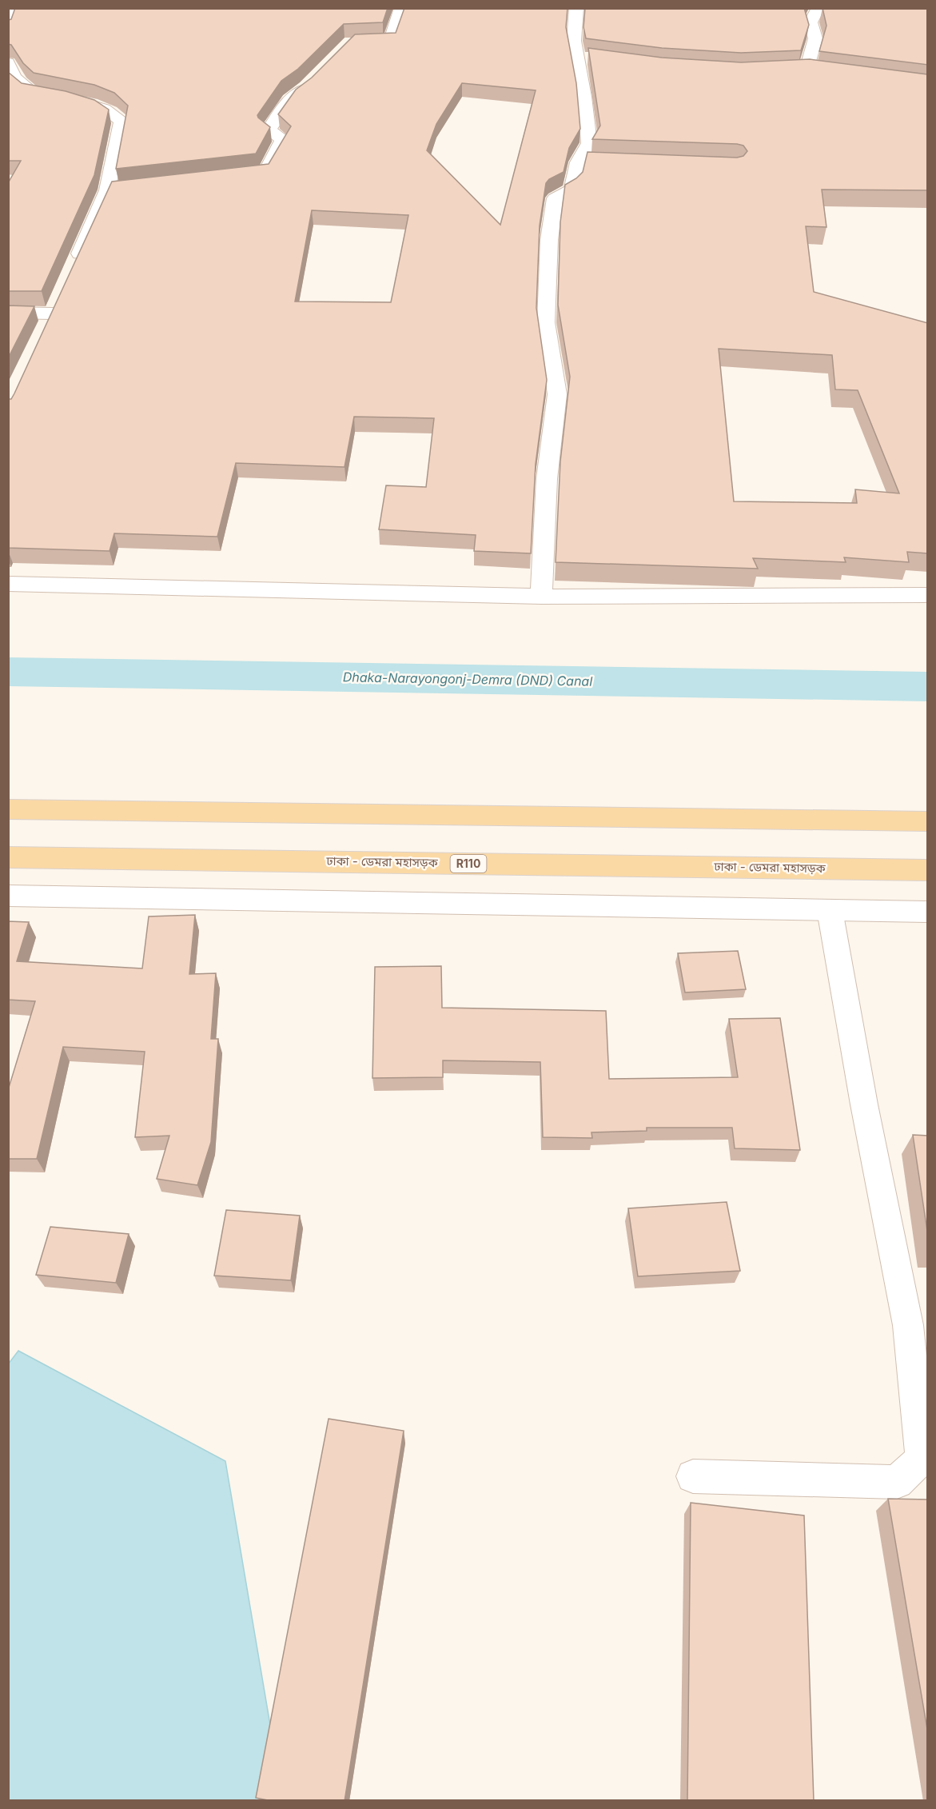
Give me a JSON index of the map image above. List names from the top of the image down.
{
  "streets": {
    "main road": ["ঢাকা - ডেমরা মহাসড়ক", "R110"]
  },
  "water": ["Dhaka-Narayongonj-Demra (DND) Canal"]
}
